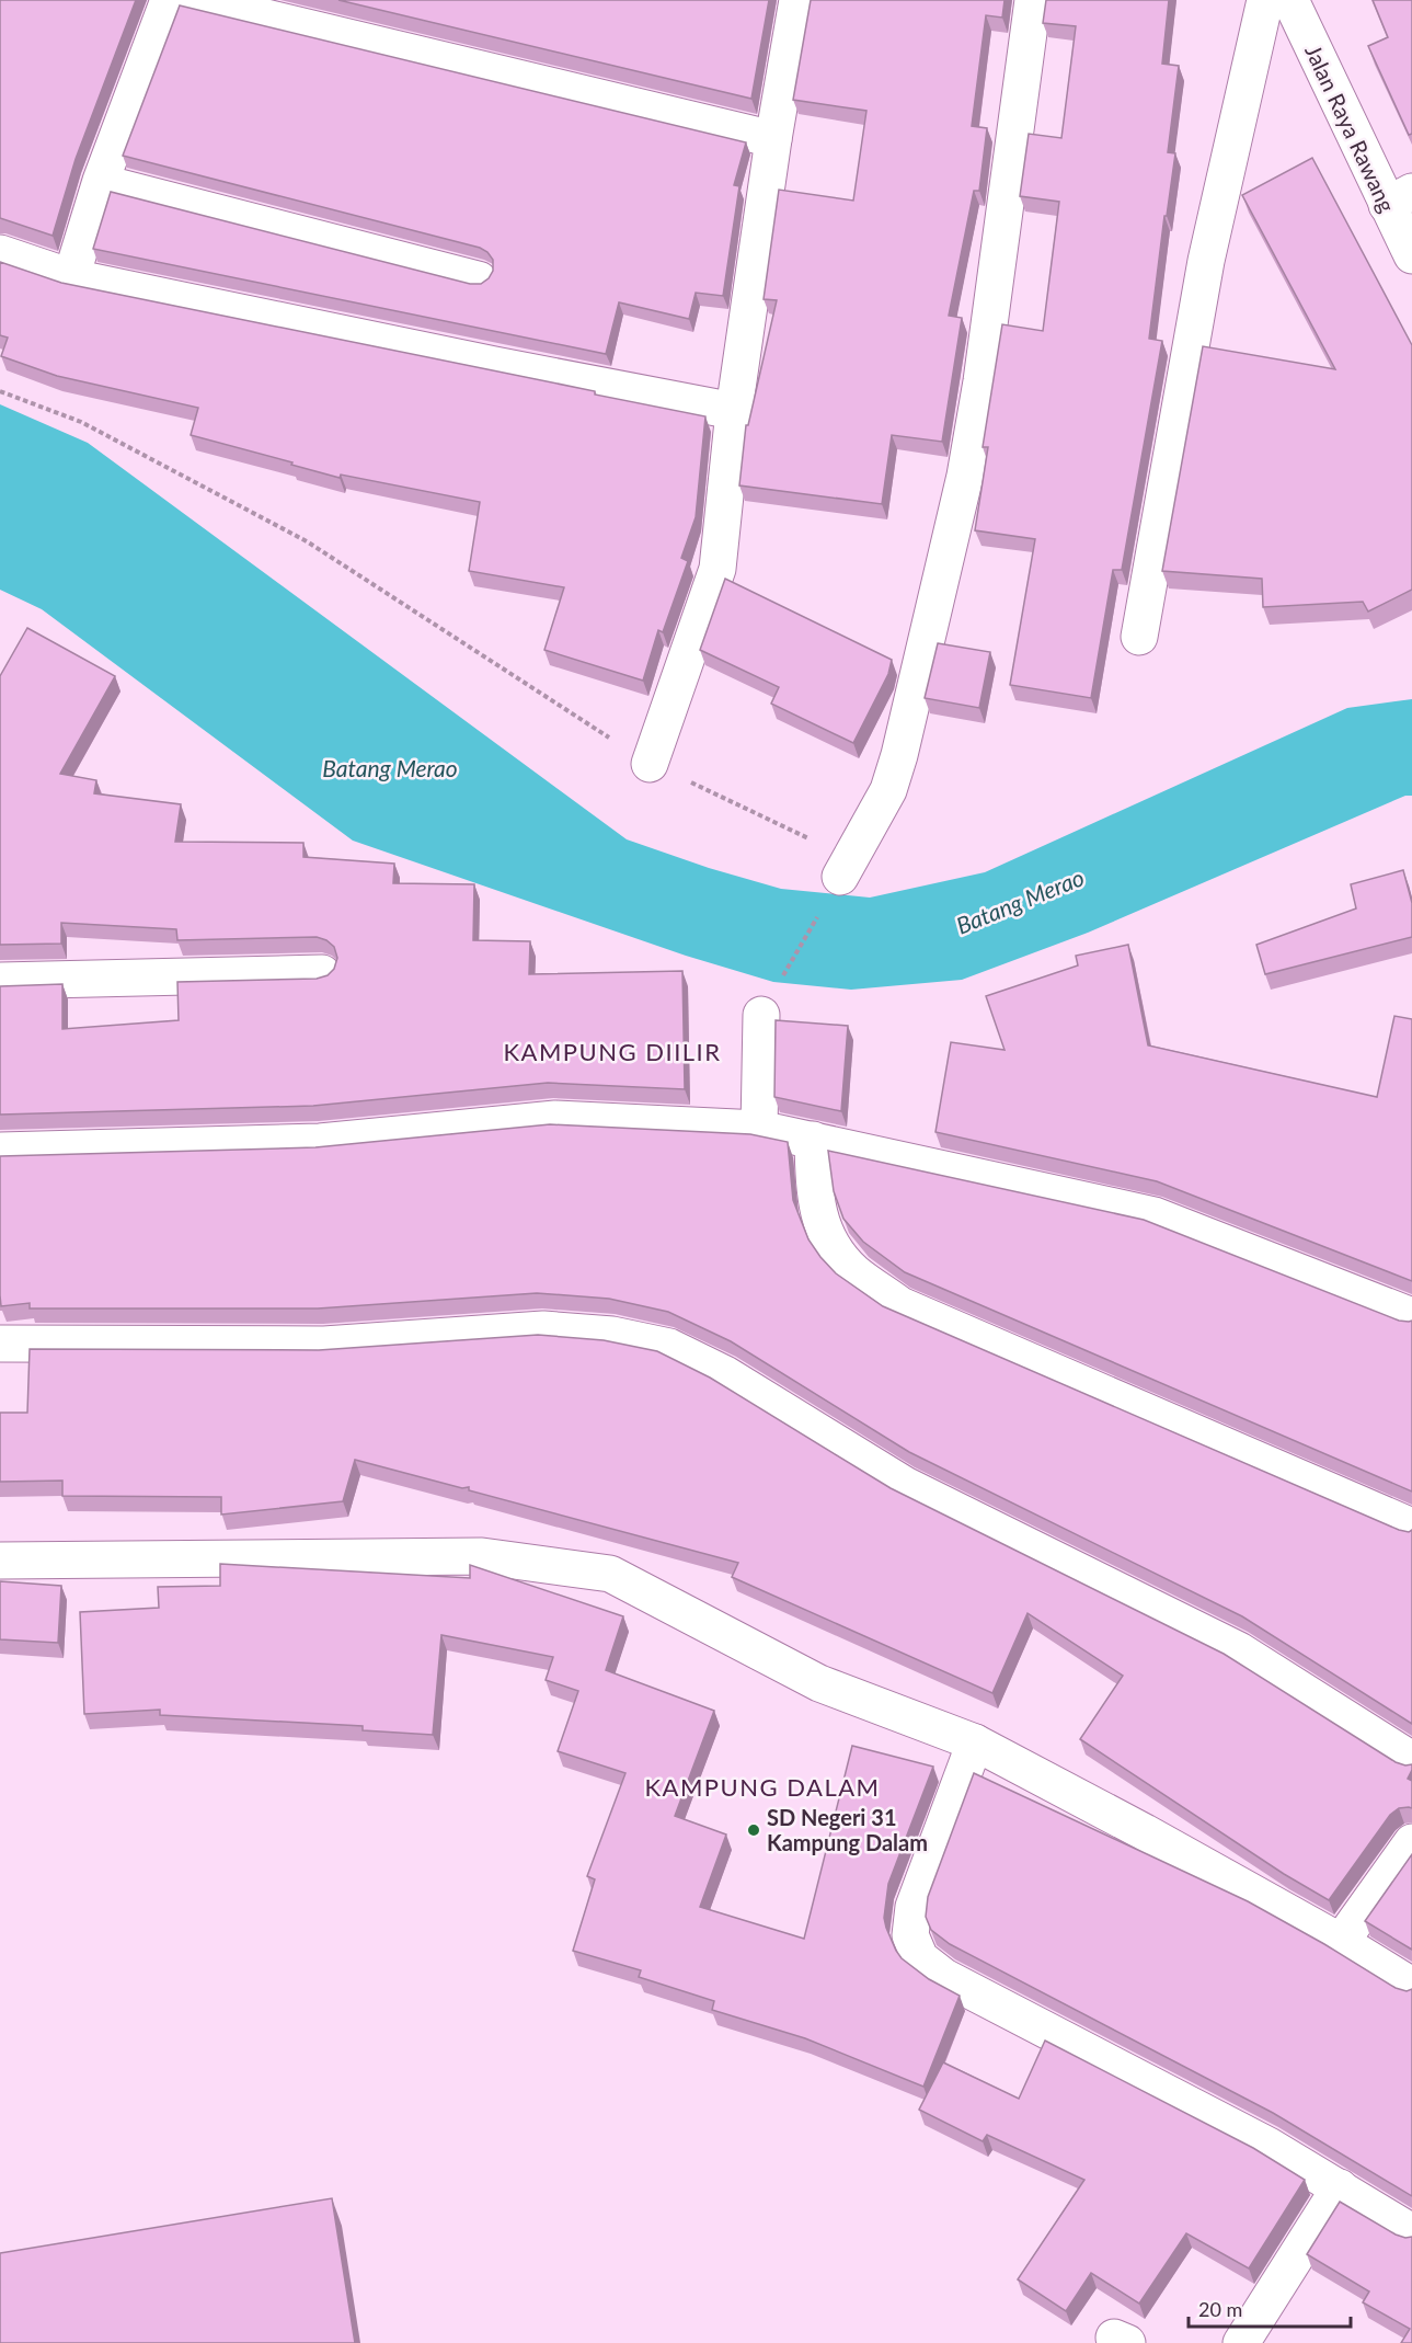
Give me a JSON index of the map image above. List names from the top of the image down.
{
  "streets": {
    "street": ["Jalan Raya Rawang"]
  },
  "districts": ["KAMPUNG DIILIR", "KAMPUNG DALAM"],
  "water": ["Batang Merao"],
  "places": ["SD Negeri 31 Kampung Dalam"],
  "scale_bar": "20 m"
}
